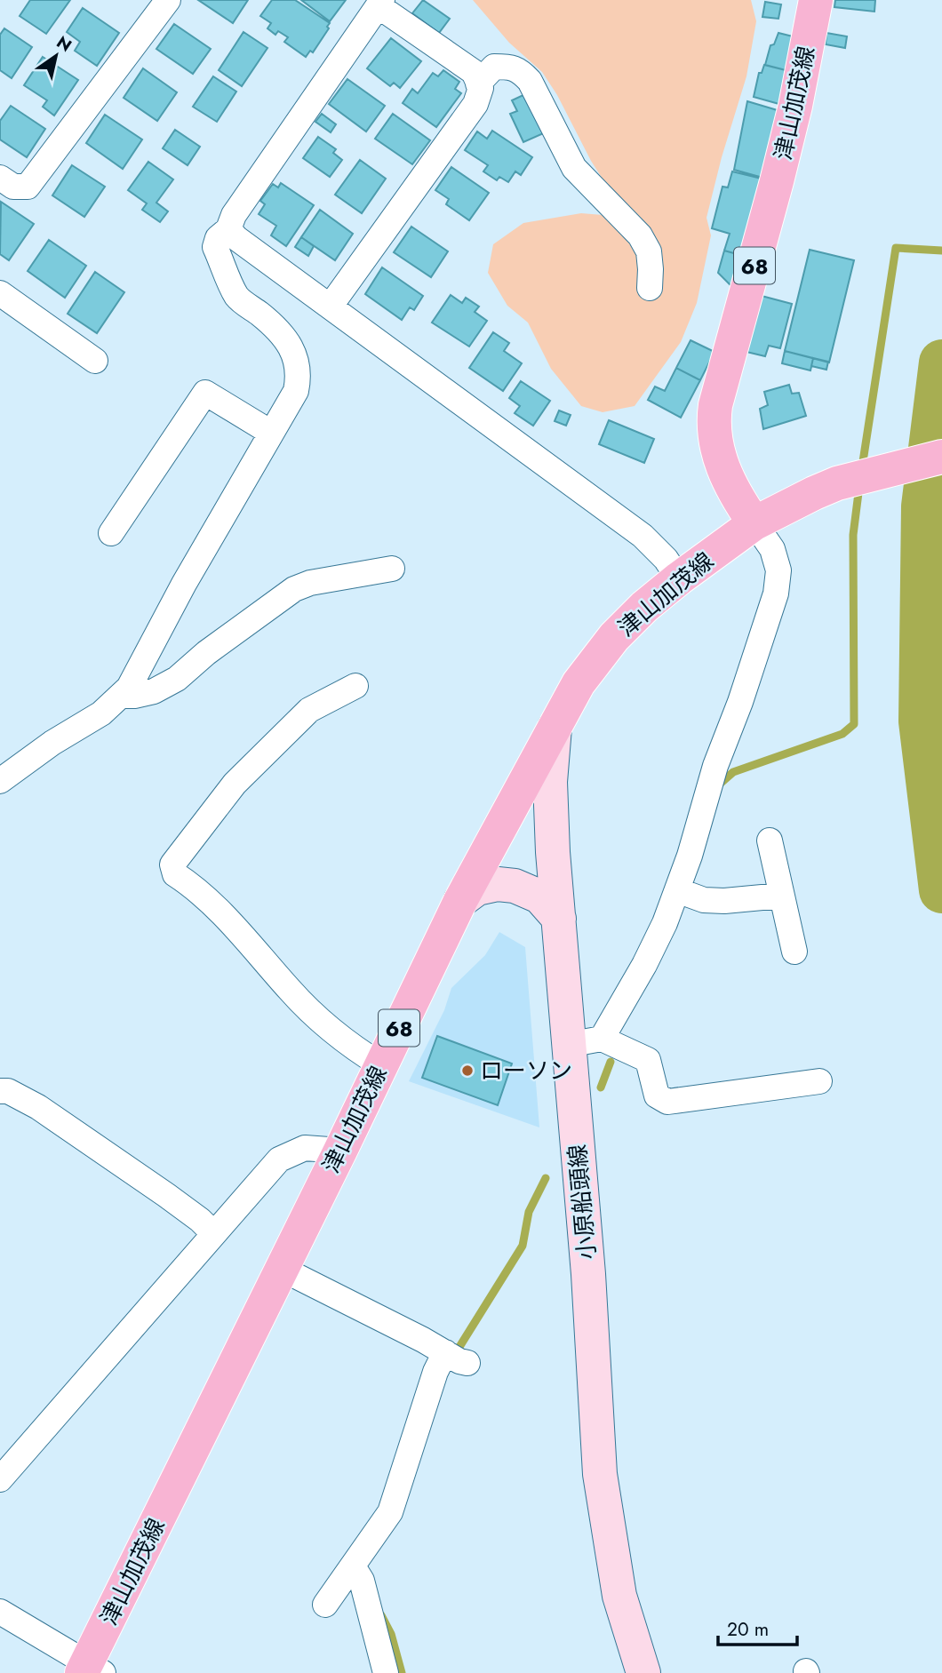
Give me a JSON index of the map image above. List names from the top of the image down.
{
  "streets": {
    "main road": ["津山加茂線", "68", "小原船頭線"]
  },
  "crossings": [
    ["津山加茂線", "小原船頭線"]
  ],
  "places": ["ローソン"],
  "scale_bar": "20 m",
  "north": "top right"
}
